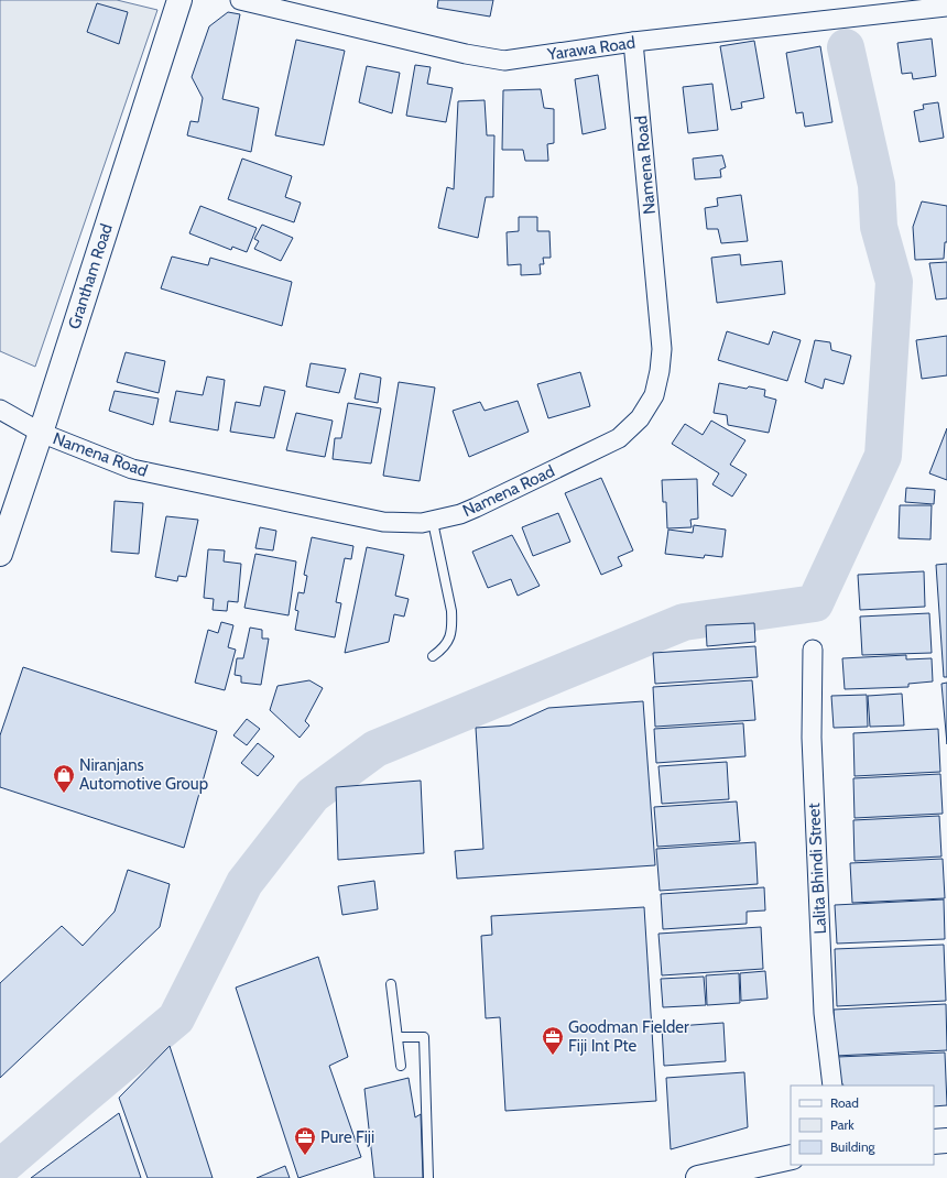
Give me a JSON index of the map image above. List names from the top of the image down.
{
  "streets": {
    "main road": ["Grantham Road"],
    "street": ["Yarawa Road", "Namena Road", "Lalita Bhindi Street"]
  },
  "crossings": [
    ["Yarawa Road", "Namena Road"],
    ["Namena Road", "Grantham Road"]
  ],
  "places": {
    "shop": ["Niranjans Automotive Group"],
    "office": ["Goodman Fielder Fiji Int Pte", "Pure Fiji"]
  },
  "legend": ["Road", "Park", "Building"]
}
